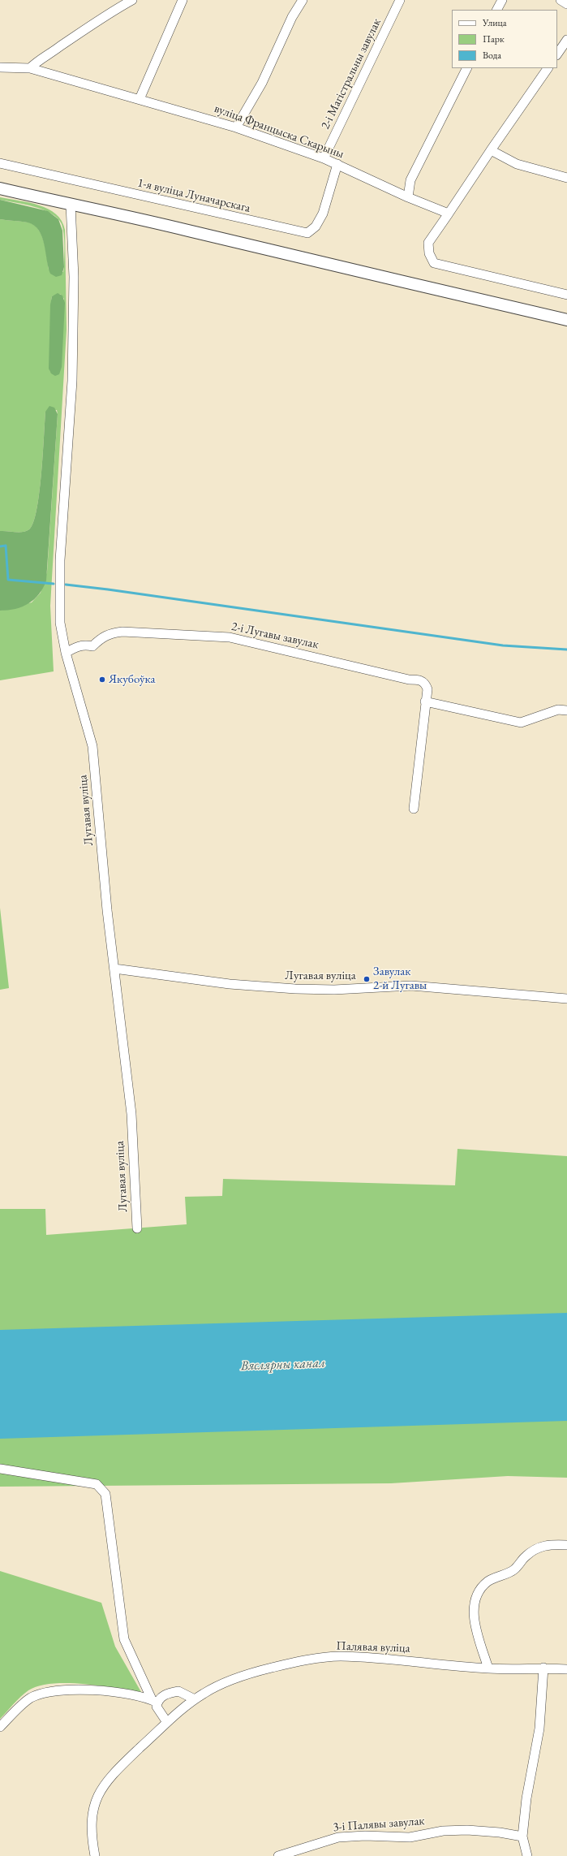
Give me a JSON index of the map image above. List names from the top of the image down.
{
  "streets": {
    "street": [
      "2-і Магістральны завулак",
      "вуліца Францыска Скарыны",
      "1-я вуліца Луначарскага",
      "2-і Лугавы завулак",
      "Лугавая вуліца",
      "Палявая вуліца",
      "3-і Палявы завулак"
    ]
  },
  "crossings": [
    ["2-і Магістральны завулак", "вуліца Францыска Скарыны"],
    ["вуліца Францыска Скарыны", "1-я вуліца Луначарскага"],
    ["2-і Лугавы завулак", "Лугавая вуліца"]
  ],
  "water": ["Вяслярны канал"],
  "places": ["Якубоўка", "Завулак 2-й Лугавы"],
  "legend": ["Улица", "Парк", "Вода"]
}
